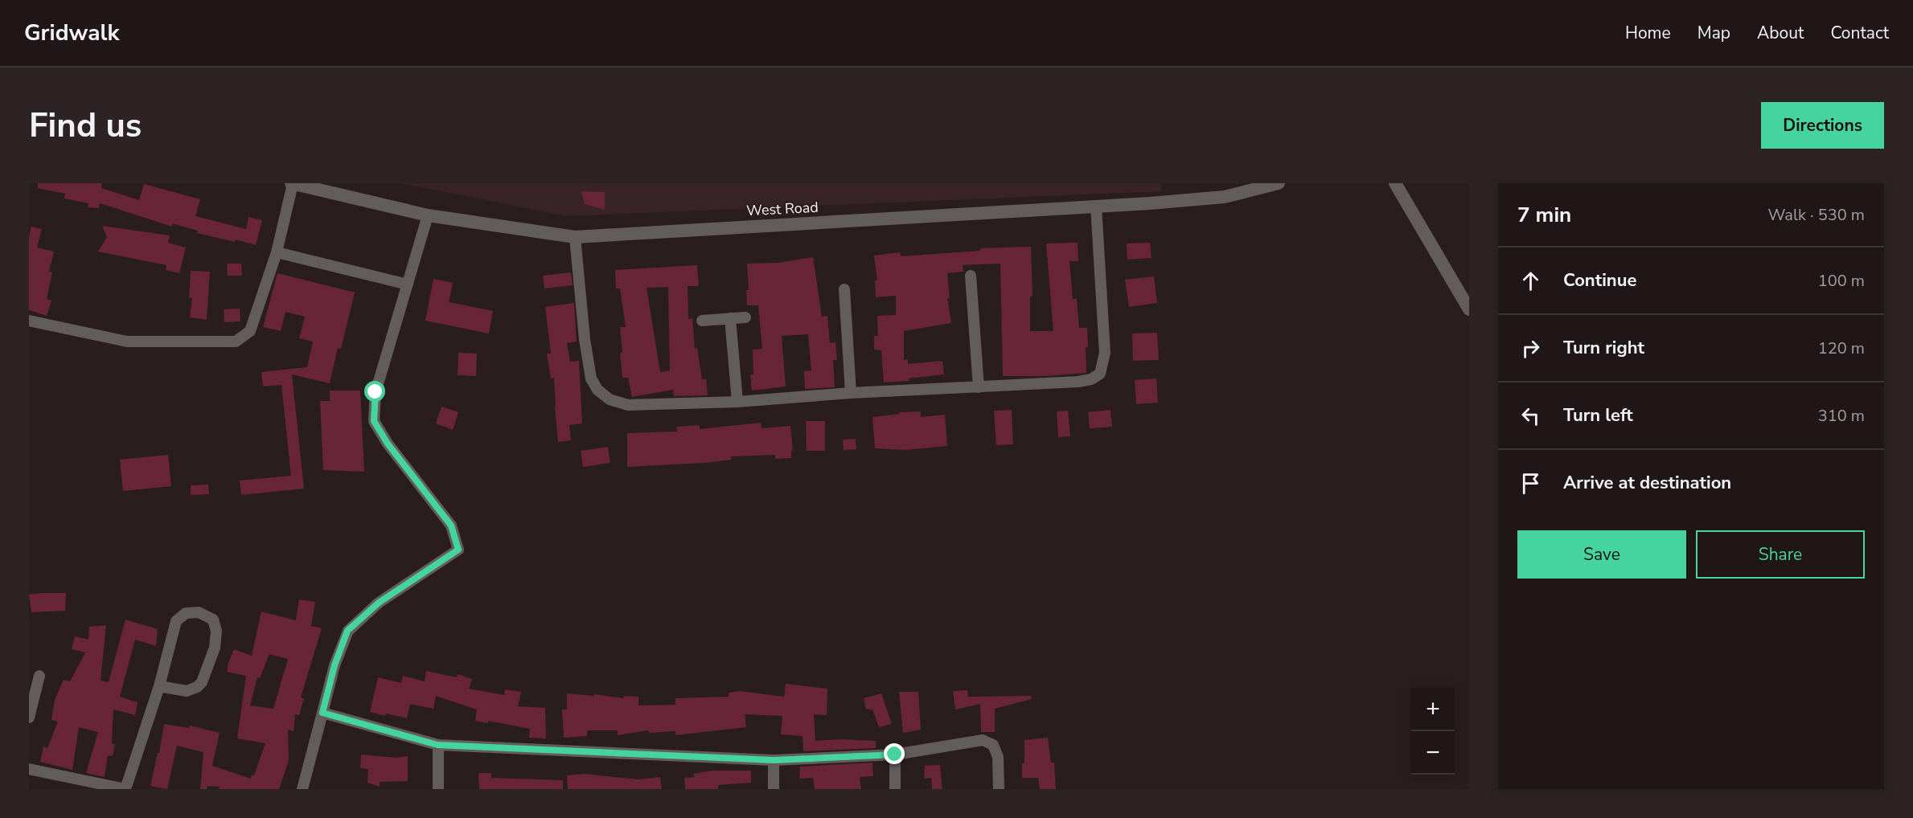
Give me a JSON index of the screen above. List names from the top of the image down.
{
  "streets": {
    "street": ["West Road"]
  },
  "page": {
    "header": "Gridwalk",
    "nav": [
      "Home",
      "Map",
      "About",
      "Contact"
    ],
    "buttons": [
      "Directions",
      ["Save", "Share"]
    ],
    "title": "Find us",
    "heading": ["7 min", "Walk · 530 m"],
    "list": [
      ["Continue", "100 m"],
      ["Turn right", "120 m"],
      ["Turn left", "310 m"],
      "Arrive at destination"
    ],
    "map_buttons": ["+", "−"]
  }
}
